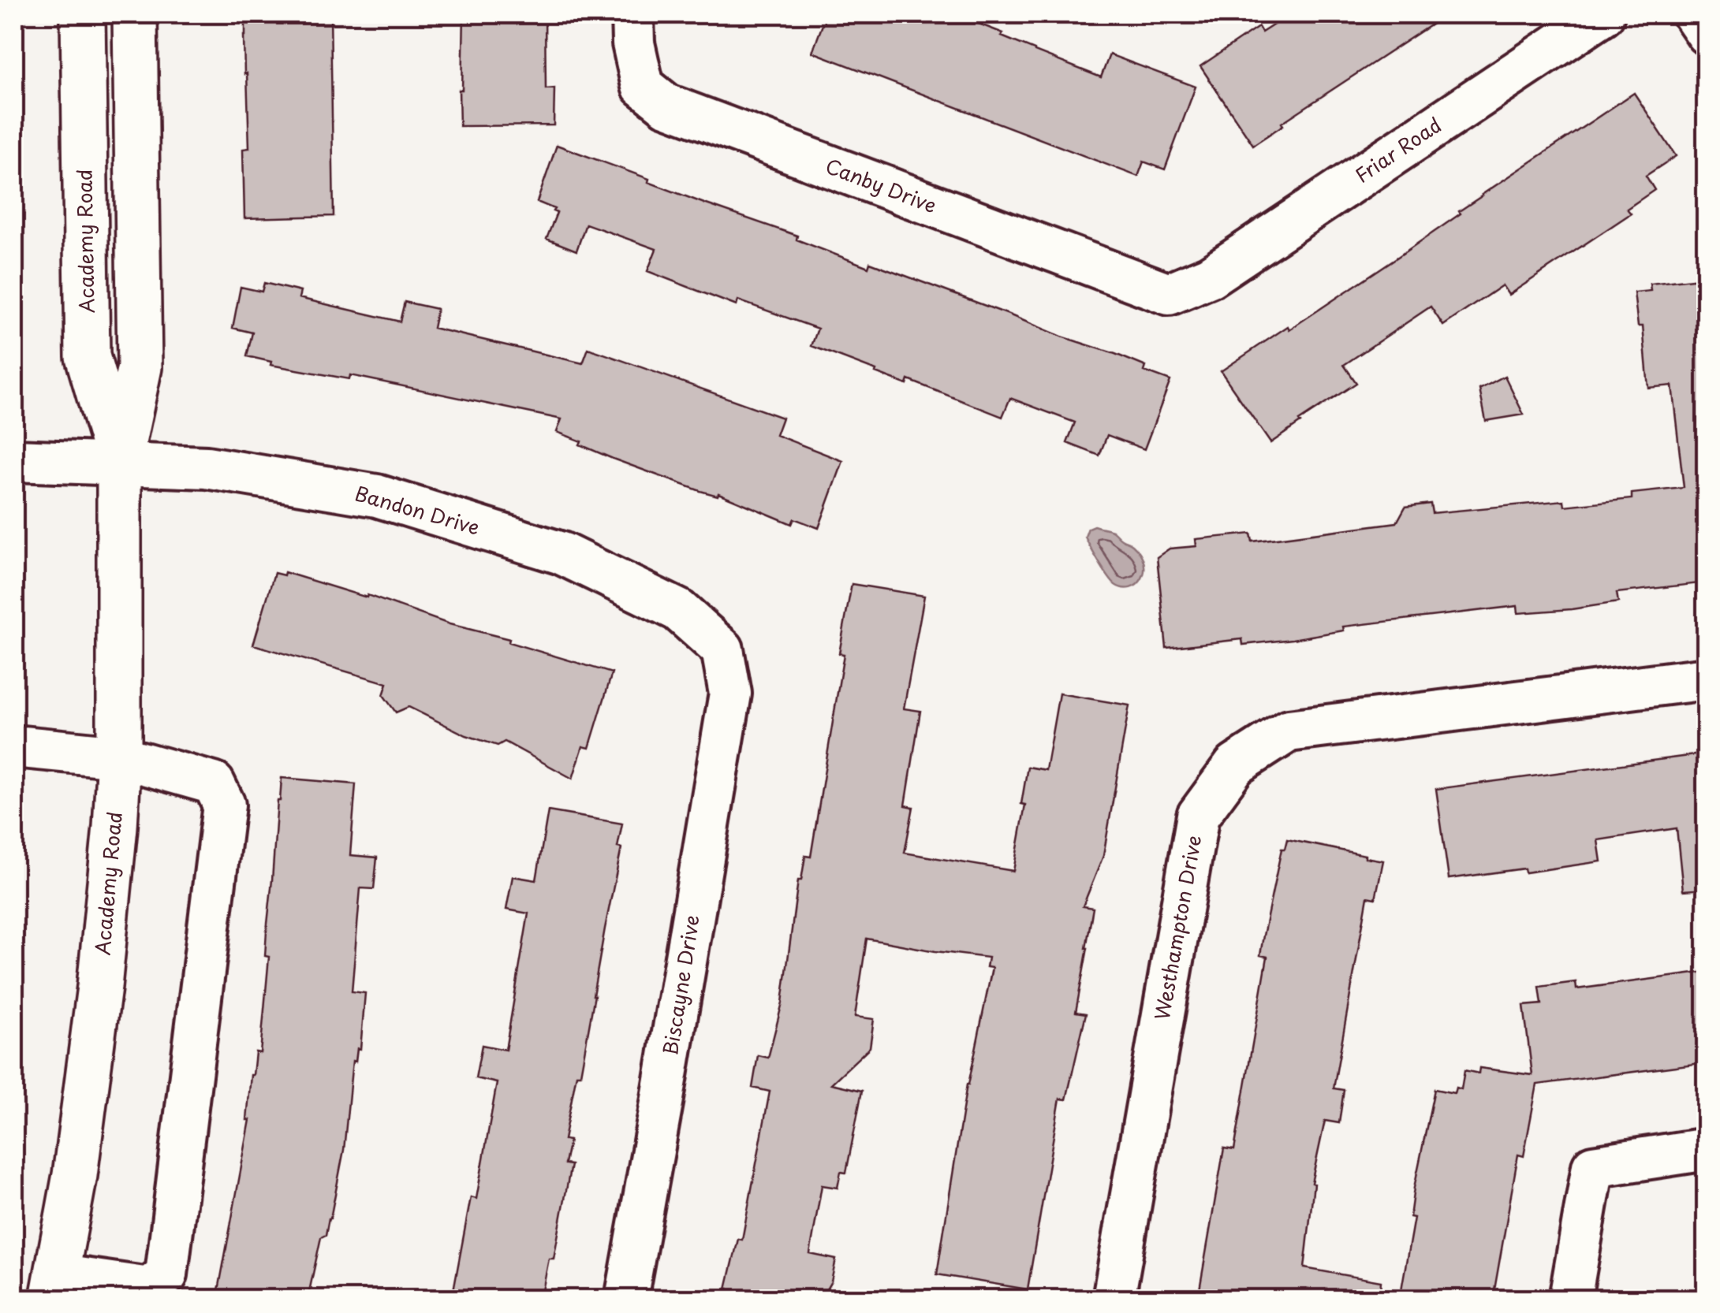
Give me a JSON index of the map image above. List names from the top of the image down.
{
  "streets": {
    "main road": ["Academy Road"],
    "street": [
      "Friar Road",
      "Canby Drive",
      "Bandon Drive",
      "Westhampton Drive",
      "Biscayne Drive"
    ]
  },
  "crossings": [
    ["Friar Road", "Canby Drive"],
    ["Academy Road", "Bandon Drive"],
    ["Bandon Drive", "Biscayne Drive"]
  ]
}
